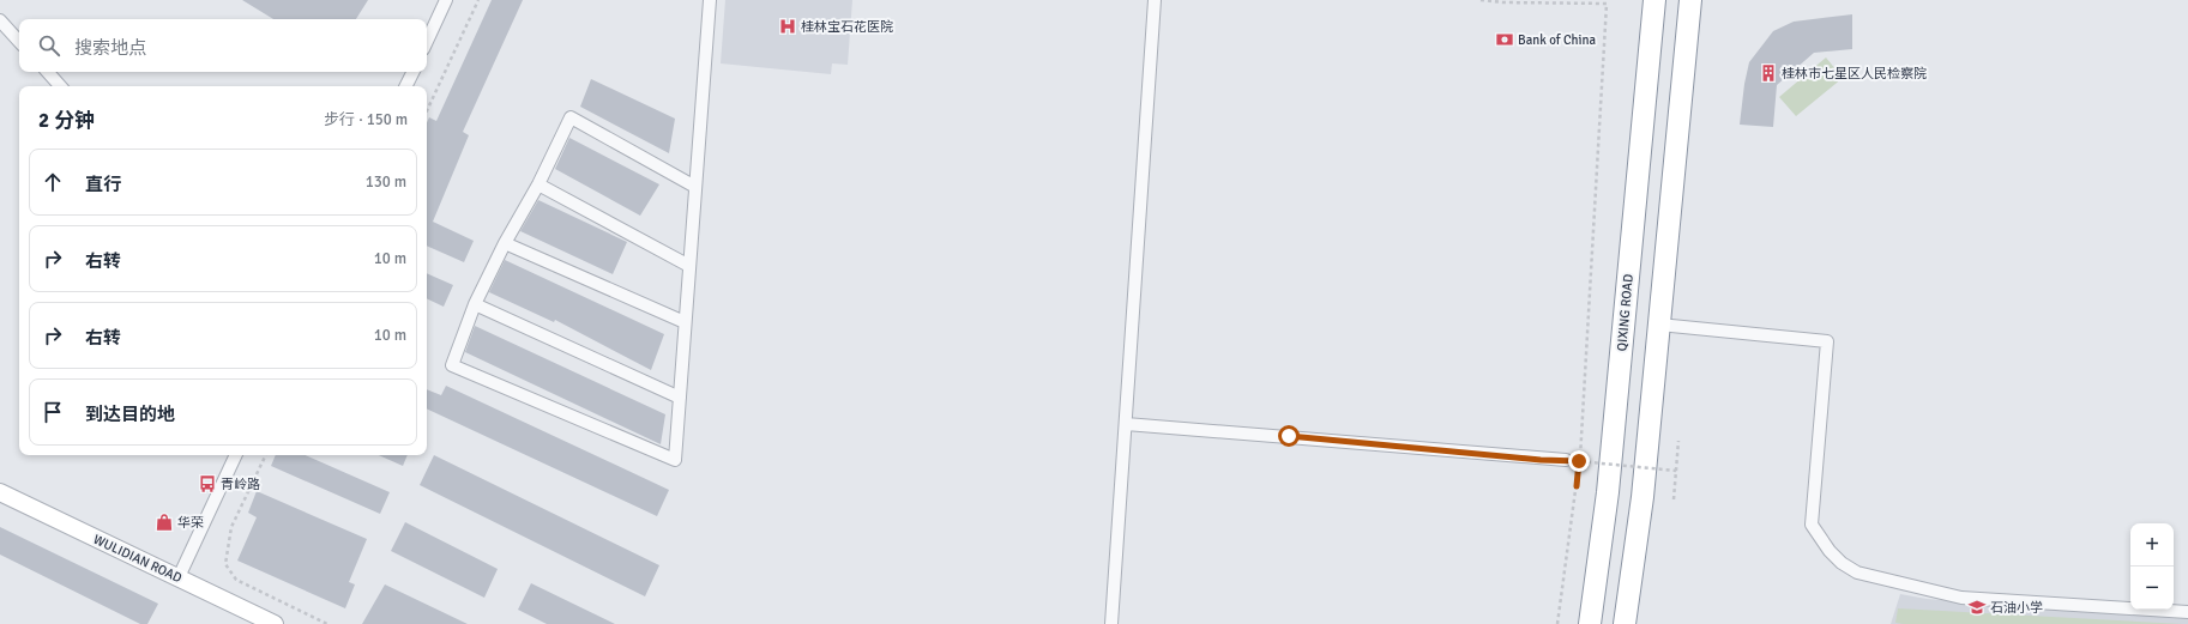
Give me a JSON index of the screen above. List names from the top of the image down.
{
  "streets": {
    "highway": ["QIXING ROAD"],
    "main road": ["WULIDIAN ROAD"]
  },
  "places": {
    "hospital": ["桂林宝石花医院"],
    "bank": ["Bank of China"],
    "building": ["桂林市七星区人民检察院"],
    "bus stop": ["青岭路"],
    "shop": ["华荣"],
    "school or university": ["石油小学"]
  },
  "page": {
    "search": "搜索地点",
    "heading": ["2 分钟", "步行 · 150 m"],
    "list": [
      ["直行", "130 m"],
      ["右转", "10 m"],
      ["右转", "10 m"],
      "到达目的地"
    ],
    "map_buttons": ["+", "−"]
  }
}
